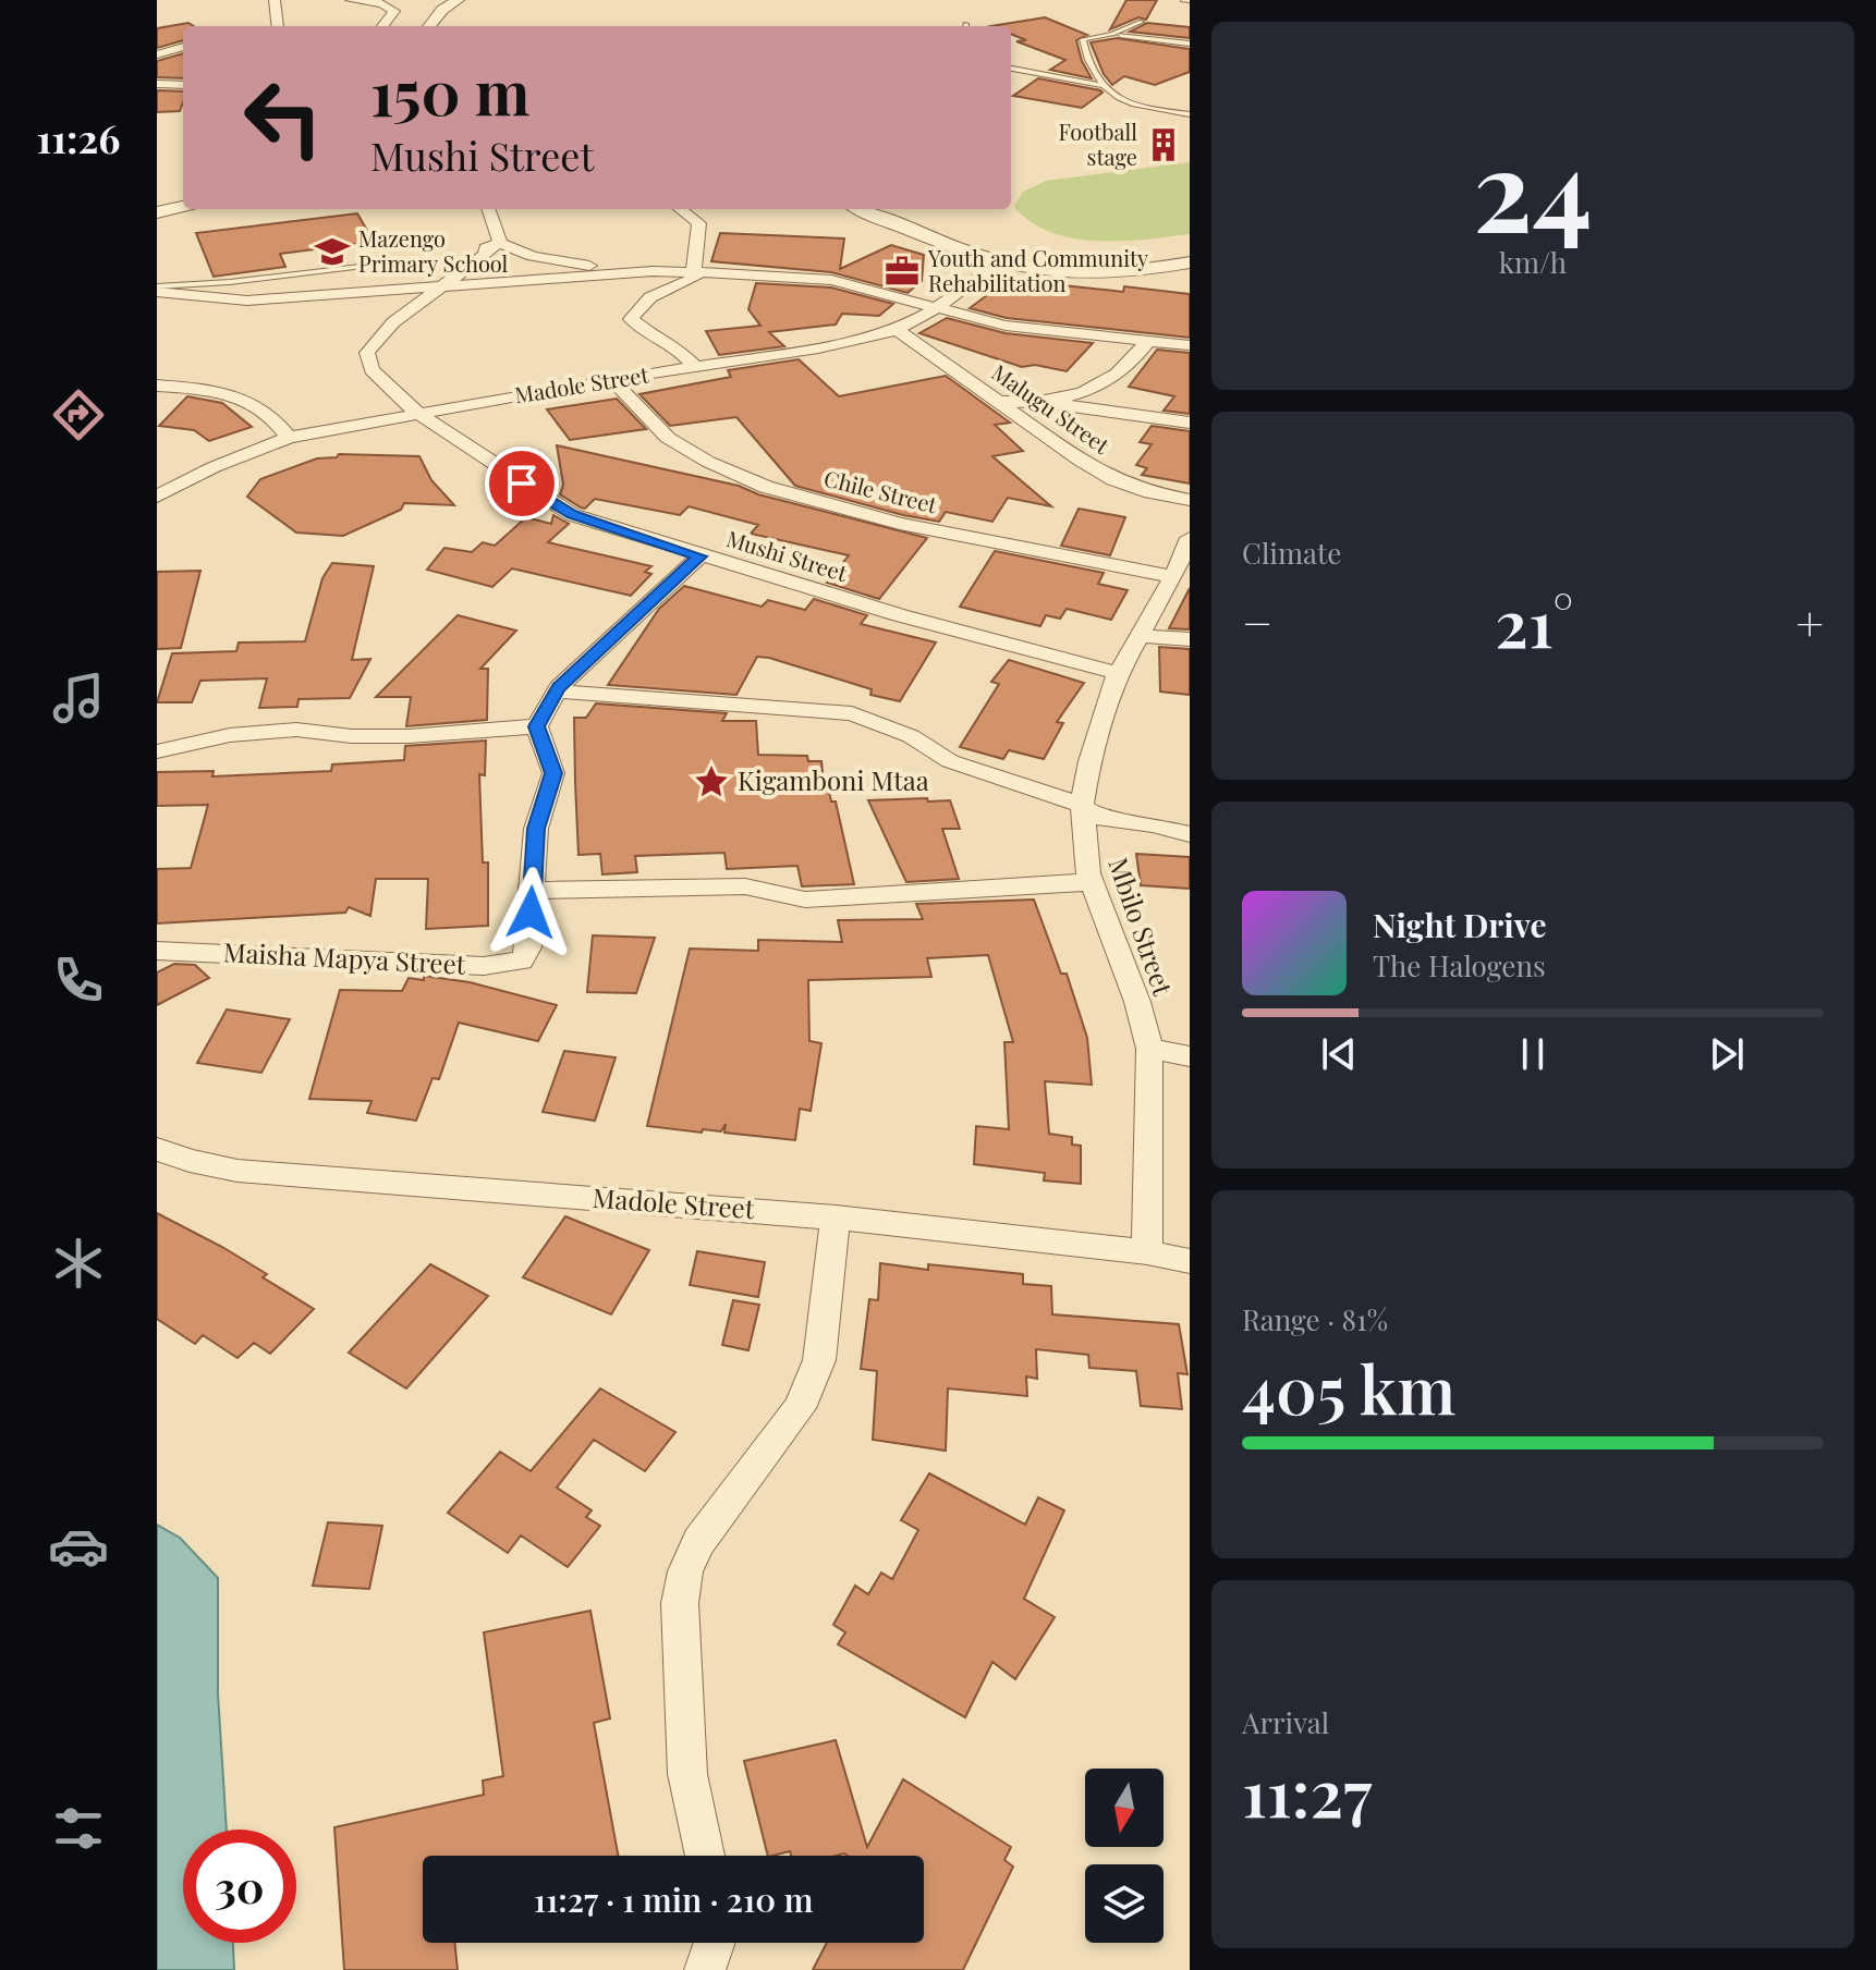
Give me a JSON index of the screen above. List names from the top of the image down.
{
  "streets": {
    "street": [
      "Madole Street",
      "Malugu Street",
      "Chile Street",
      "Mushi Street",
      "Mbilo Street",
      "Maisha Mapya Street"
    ]
  },
  "crossings": [
    ["Madole Street", "Malugu Street"],
    ["Madole Street", "Chile Street"],
    ["Madole Street", "Mushi Street"],
    ["Madole Street", "Mbilo Street"],
    ["Chile Street", "Mbilo Street"],
    ["Mushi Street", "Mbilo Street"]
  ],
  "places": {
    "building": ["Football stage"],
    "school or university": ["Mazengo Primary School"],
    "office": ["Youth and Community Rehabilitation"],
    "place": ["Kigamboni Mtaa"]
  },
  "north": "bottom",
  "page": {
    "tabs": "11:26",
    "tile": [
      ["24", "km/h"],
      "Climate",
      ["Range · 81%", "405 km"],
      ["Arrival", "11:27"]
    ],
    "turn": ["150 m", "Mushi Street"],
    "heat": ["−", "21°", "+"],
    "song": ["Night Drive", "The Halogens"],
    "limit": "30",
    "trip": "11:27 · 1 min · 210 m"
  }
}
